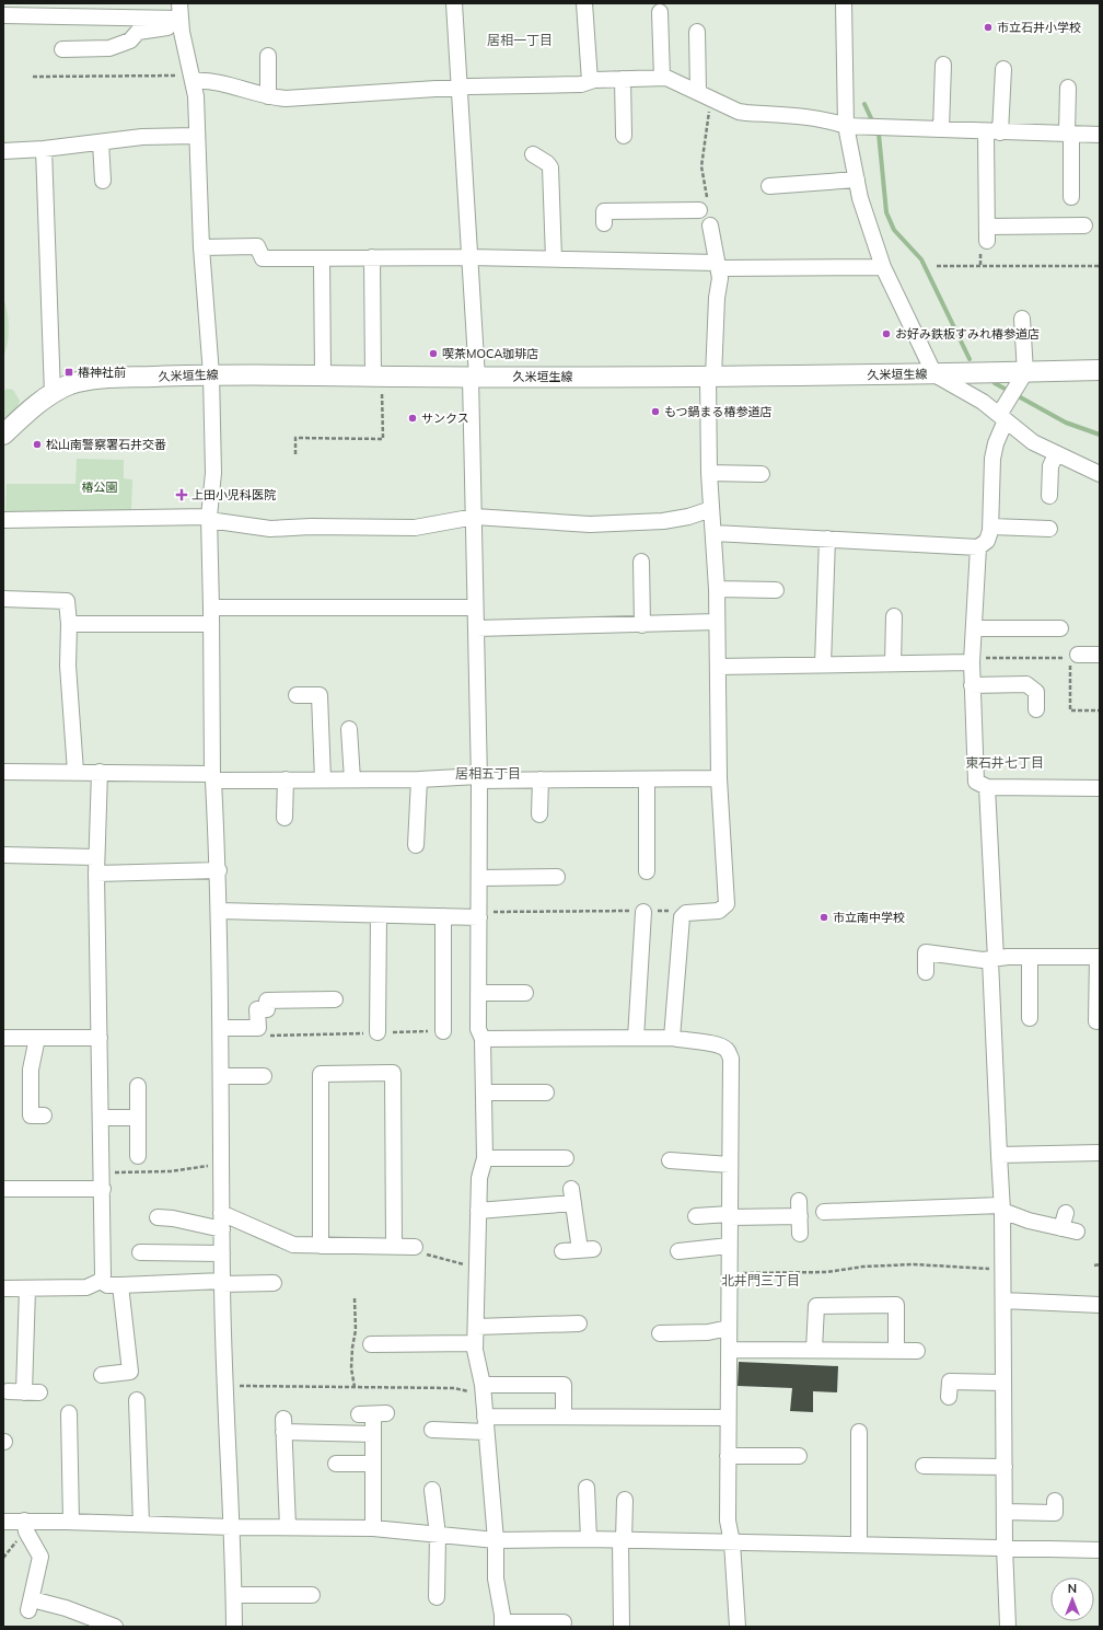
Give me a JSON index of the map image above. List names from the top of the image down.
{
  "streets": {
    "main road": ["久米垣生線"]
  },
  "districts": [
    "居相一丁目",
    "東石井七丁目",
    "居相五丁目",
    "北井門三丁目"
  ],
  "parks": ["椿公園"],
  "places": {
    "other": [
      "市立石井小学校",
      "お好み鉄板すみれ椿参道店",
      "喫茶MOCA珈琲店",
      "もつ鍋まる椿参道店",
      "サンクス",
      "松山南警察署石井交番",
      "市立南中学校"
    ],
    "transit": ["椿神社前"],
    "health": ["上田小児科医院"]
  },
  "north": "top"
}
